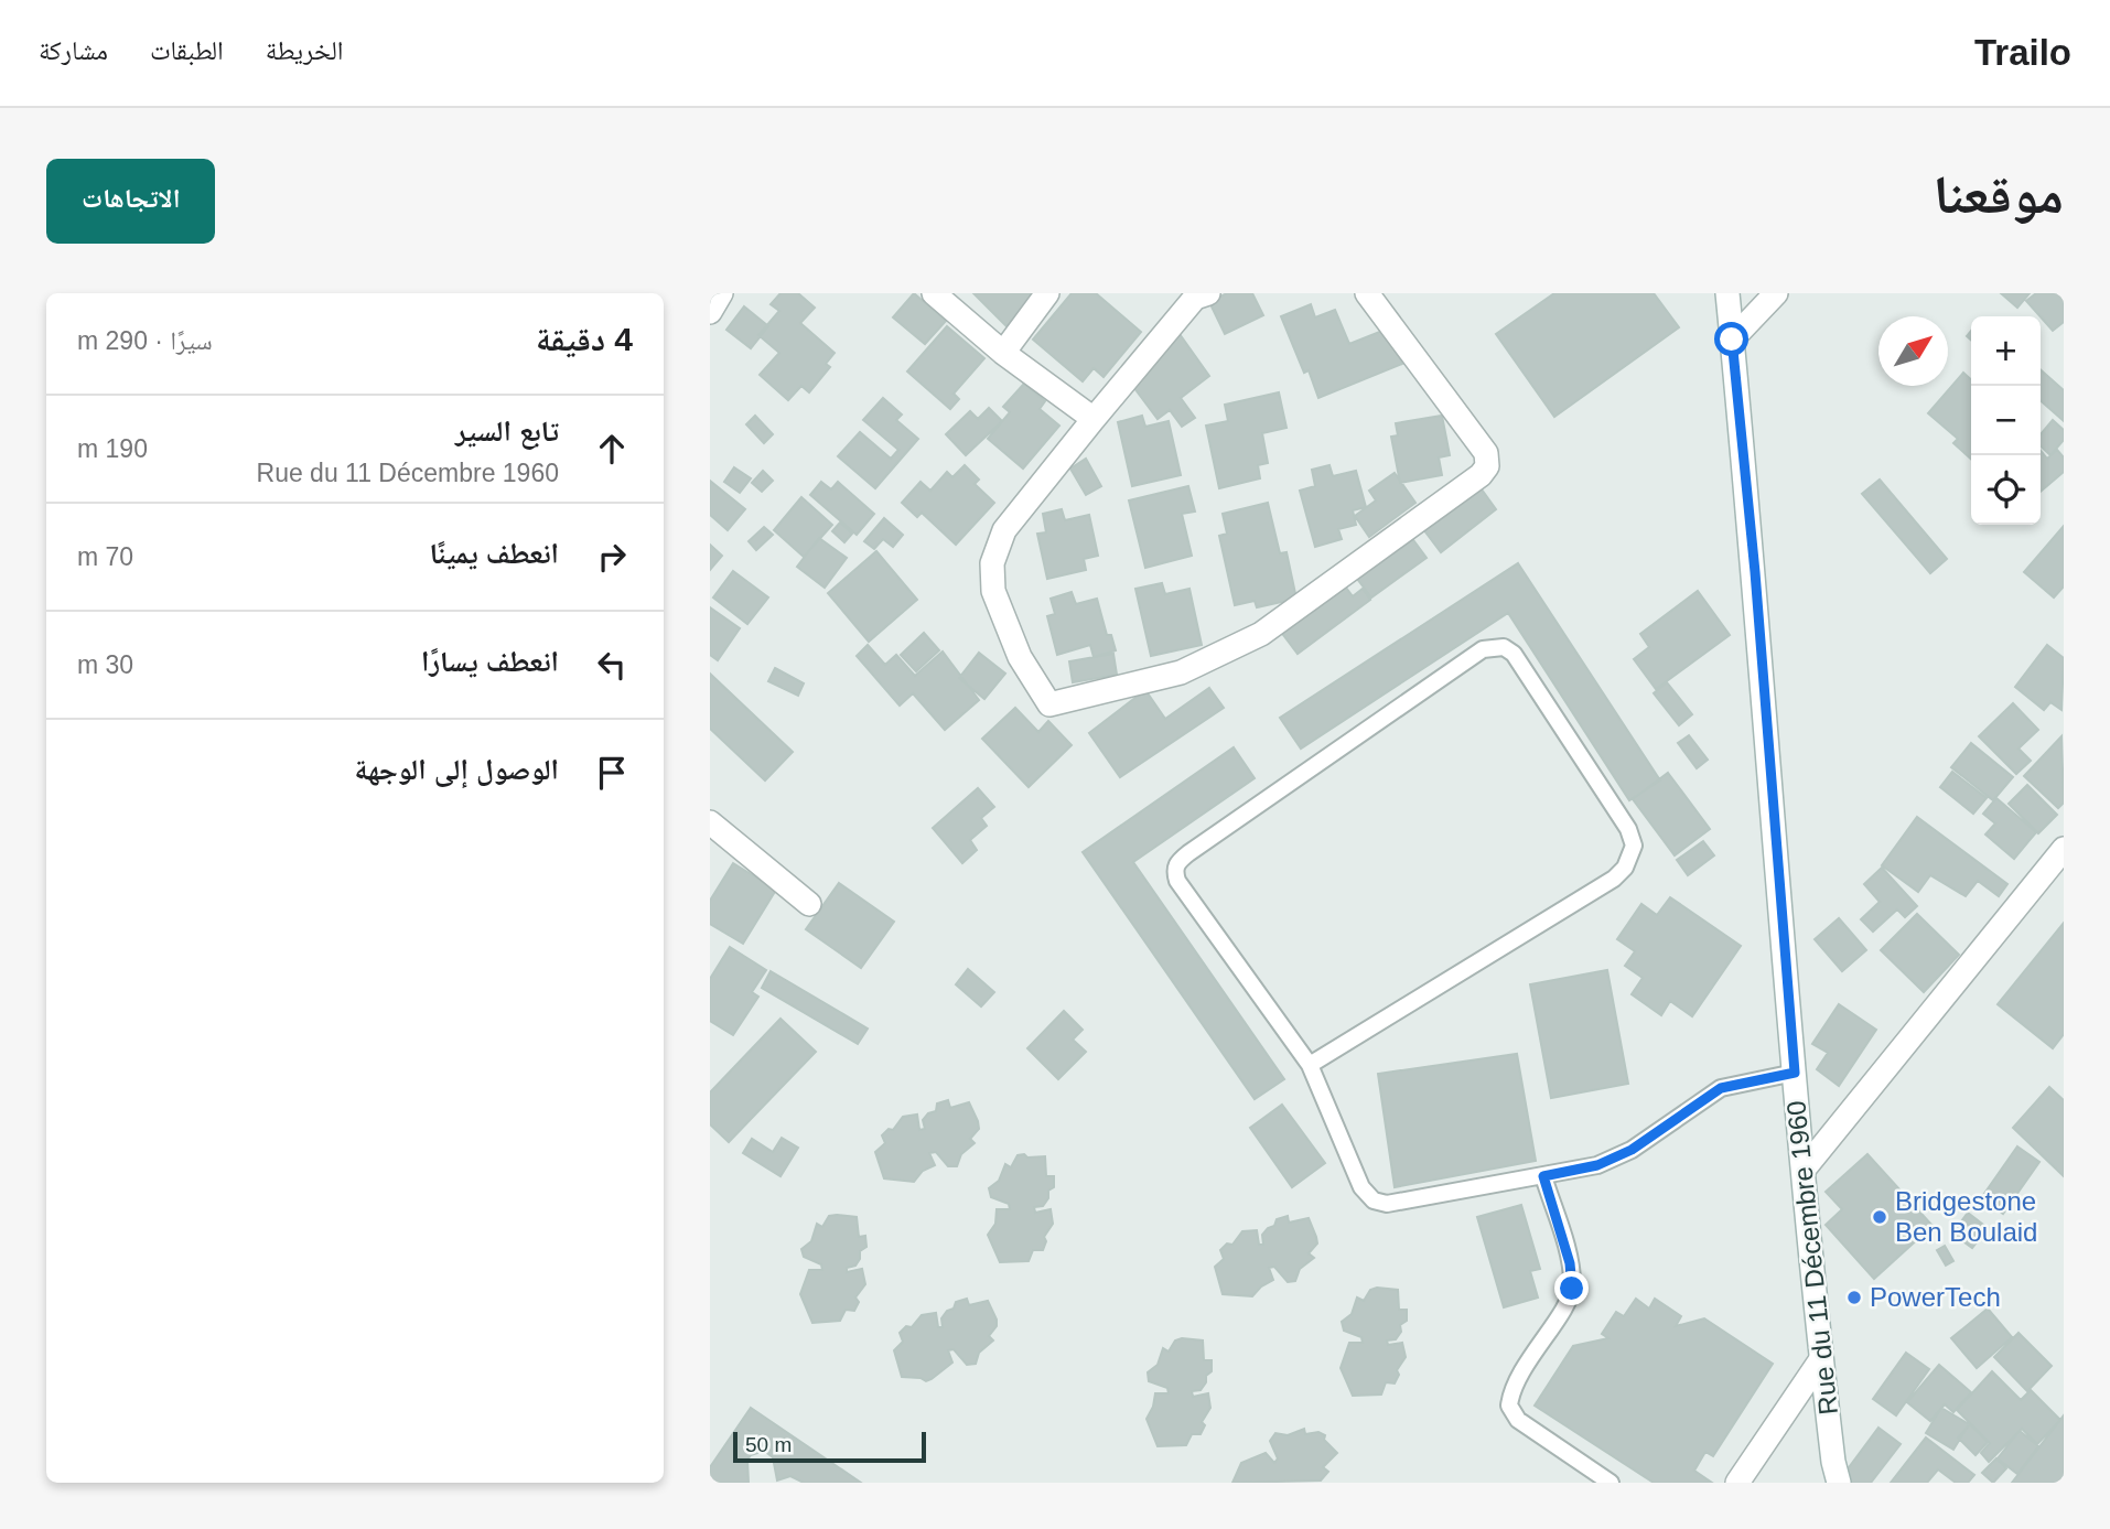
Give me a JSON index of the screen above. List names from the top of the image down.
{
  "streets": {
    "street": ["Rue du 11 Décembre 1960"]
  },
  "places": ["Bridgestone Ben Boulaid", "PowerTech"],
  "scale_bar": "50 m",
  "north": "top right",
  "page": {
    "header": "Trailo",
    "nav": ["الخريطة", "الطبقات", "مشاركة"],
    "title": "موقعنا",
    "buttons": "الاتجاهات",
    "heading": ["4 دقيقة", "سيرًا · 290 m"],
    "map_buttons": ["+", "−"],
    "list": [
      ["تابع السير", "Rue du 11 Décembre 1960", "190 m"],
      ["انعطف يمينًا", "70 m"],
      ["انعطف يسارًا", "30 m"],
      "الوصول إلى الوجهة"
    ],
    "scale": "50 m"
  }
}
